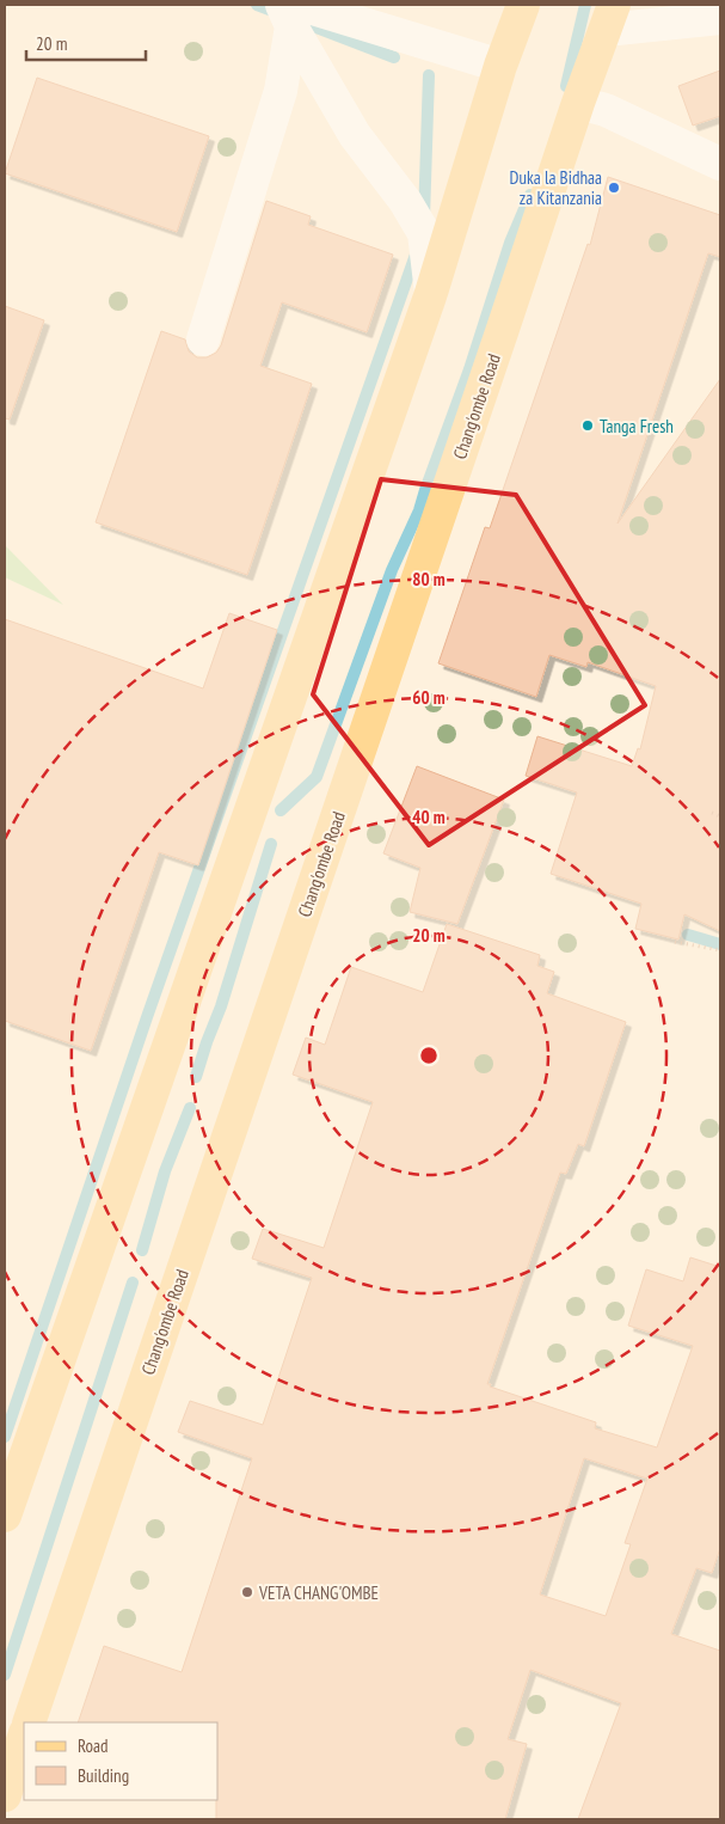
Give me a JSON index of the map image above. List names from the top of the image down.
{
  "streets": {
    "main road": ["Chang'ombe Road"]
  },
  "places": ["Duka la Bidhaa za Kitanzania", "Tanga Fresh", "VETA CHANG'OMBE"],
  "legend": ["Road", "Building"],
  "scale_bar": "20 m",
  "rings": [
    "80 m",
    "60 m",
    "40 m",
    "20 m"
  ]
}
